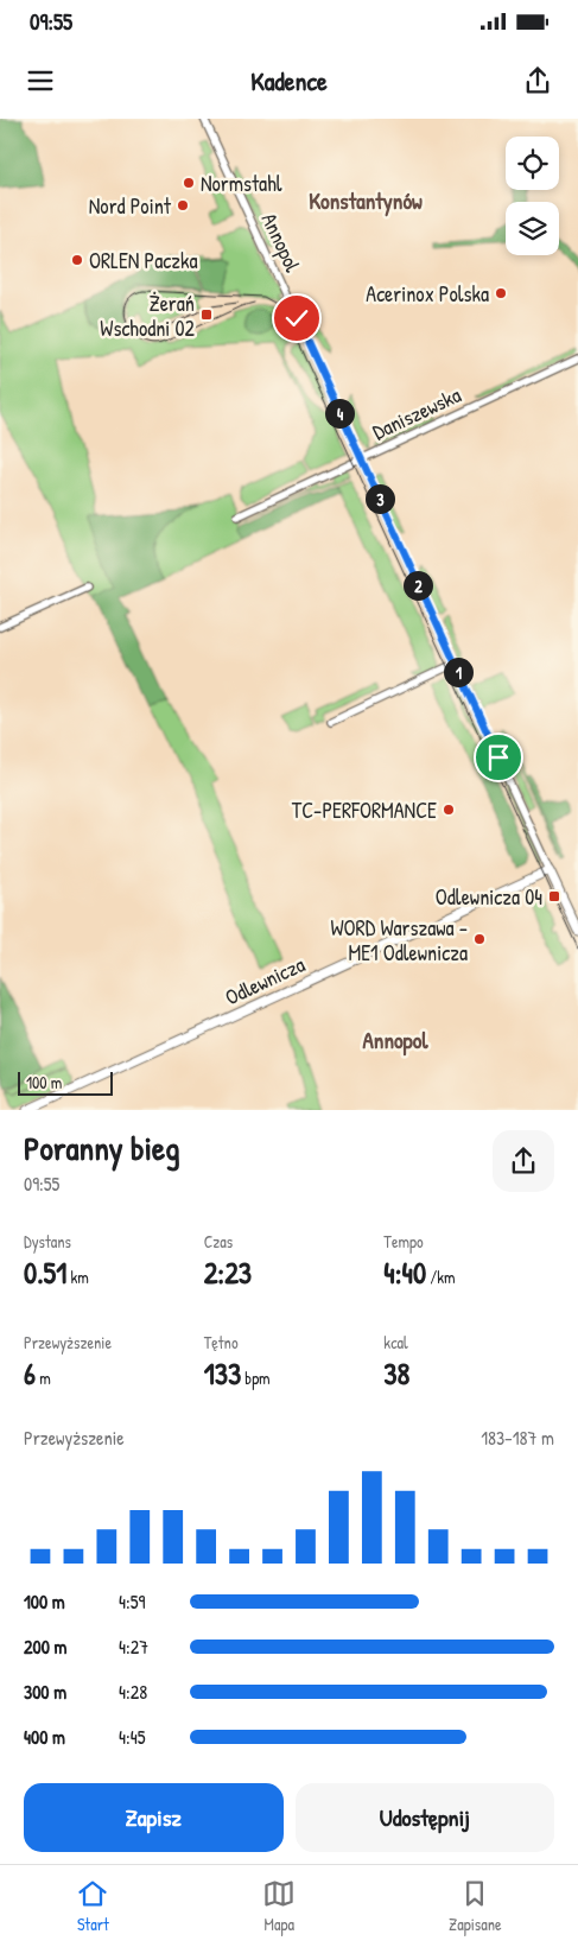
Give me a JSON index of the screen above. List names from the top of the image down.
{
  "streets": {
    "street": ["Annopol", "Daniszewska", "Odlewnicza"]
  },
  "crossings": [
    ["Annopol", "Daniszewska"],
    ["Annopol", "Odlewnicza"]
  ],
  "districts": ["Konstantynów", "Annopol"],
  "places": {
    "other": [
      "Normstahl",
      "Nord Point",
      "ORLEN Paczka",
      "Acerinox Polska",
      "TC-PERFORMANCE",
      "WORD Warszawa - ME1 Odlewnicza"
    ],
    "transit": ["Żerań Wschodni 02", "Odlewnicza 04"]
  },
  "scale_bar": "100 m",
  "page": {
    "status": "09:55",
    "header": "Kadence",
    "pins": [
      "4",
      "3",
      "2",
      "1"
    ],
    "scale": "100 m",
    "heading": ["Poranny bieg", "09:55"],
    "stats": [
      ["Dystans", "0.51 km"],
      ["Czas", "2:23"],
      ["Tempo", "4:40 /km"],
      ["Przewyższenie", "6 m"],
      ["Tętno", "133 bpm"],
      ["kcal", "38"]
    ],
    "chart": ["Przewyższenie", "183–187 m"],
    "list": [
      {
        "name": "100 m",
        "note": "4:59"
      },
      {
        "name": "200 m",
        "note": "4:27"
      },
      {
        "name": "300 m",
        "note": "4:28"
      },
      {
        "name": "400 m",
        "note": "4:45"
      }
    ],
    "buttons": ["Zapisz", "Udostępnij"],
    "tabs": ["Start", "Mapa", "Zapisane"]
  }
}
